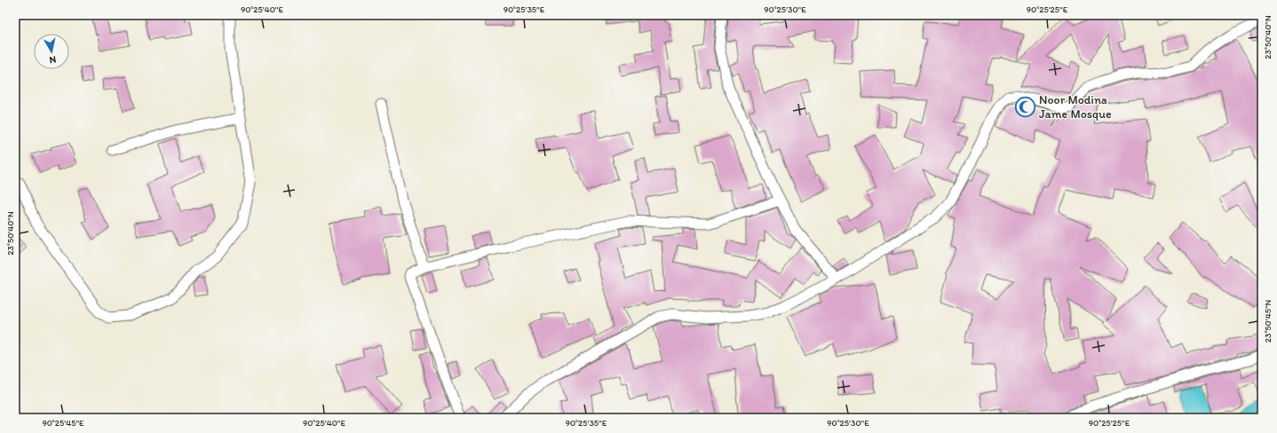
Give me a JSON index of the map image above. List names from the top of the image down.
{
  "places": {
    "mosque": ["Noor Modina Jame Mosque"]
  },
  "north": "bottom",
  "coordinates": [
    "90°25'40\"E",
    "90°25'35\"E",
    "90°25'30\"E",
    "90°25'25\"E",
    "23°50'40\"N",
    "23°50'45\"N",
    "90°25'45\"E"
  ]
}
